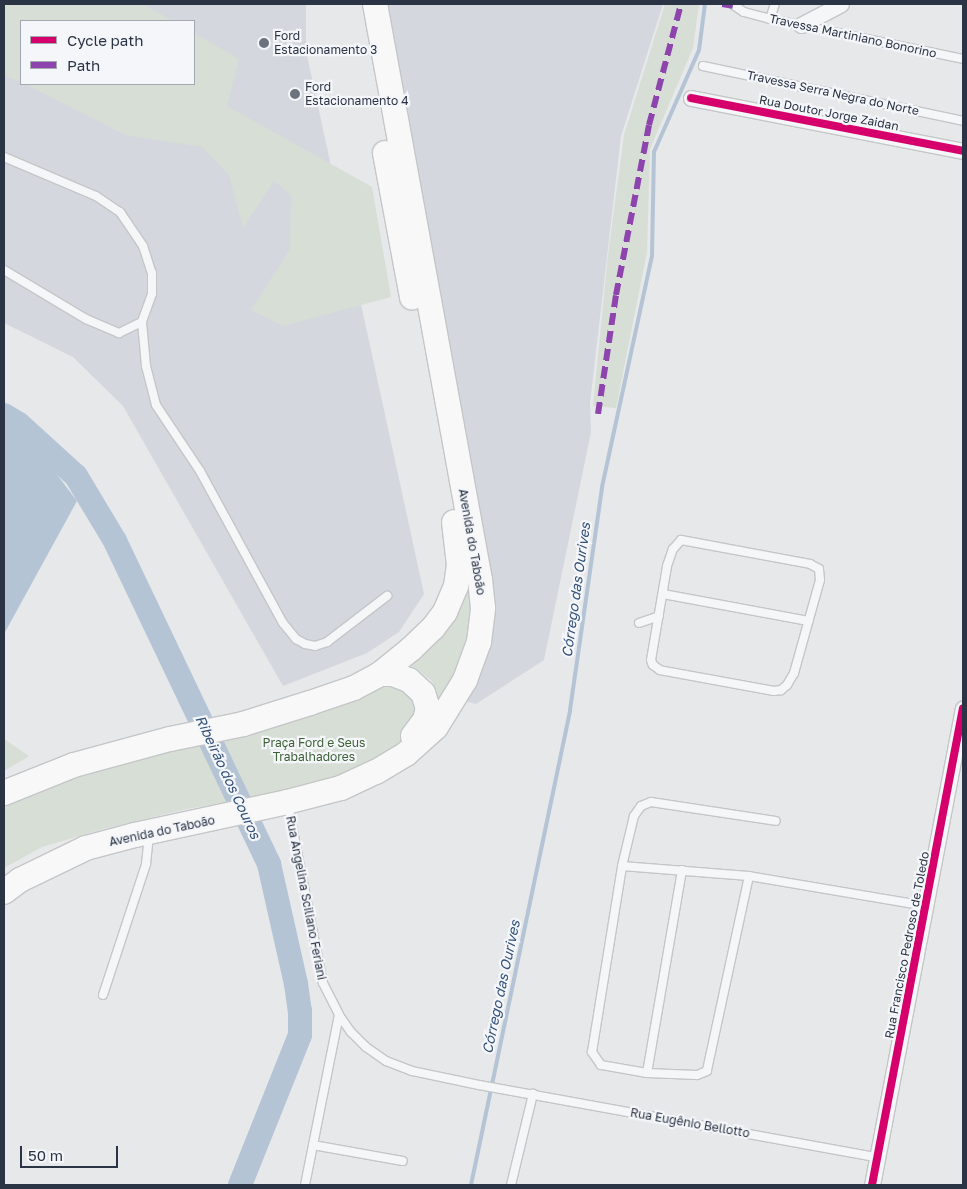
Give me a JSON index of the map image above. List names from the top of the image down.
{
  "streets": {
    "main road": ["Avenida do Taboão"],
    "street": ["Rua Doutor Jorge Zaidan", "Rua Francisco Pedroso de Toledo"],
    "lane": [
      "Travessa Martiniano Bonorino",
      "Travessa Serra Negra do Norte",
      "Rua Angelina Sciliano Feriani",
      "Rua Eugênio Bellotto"
    ]
  },
  "crossings": [
    ["Avenida do Taboão", "Rua Angelina Sciliano Feriani"],
    ["Rua Angelina Sciliano Feriani", "Rua Eugênio Bellotto"],
    ["Rua Francisco Pedroso de Toledo", "Rua Eugênio Bellotto"]
  ],
  "water": ["Córrego das Ourives", "Ribeirão dos Couros"],
  "parks": ["Praça Ford e Seus Trabalhadores"],
  "places": ["Ford Estacionamento 3", "Ford Estacionamento 4"],
  "legend": ["Cycle path", "Path"],
  "scale_bar": "50 m"
}
